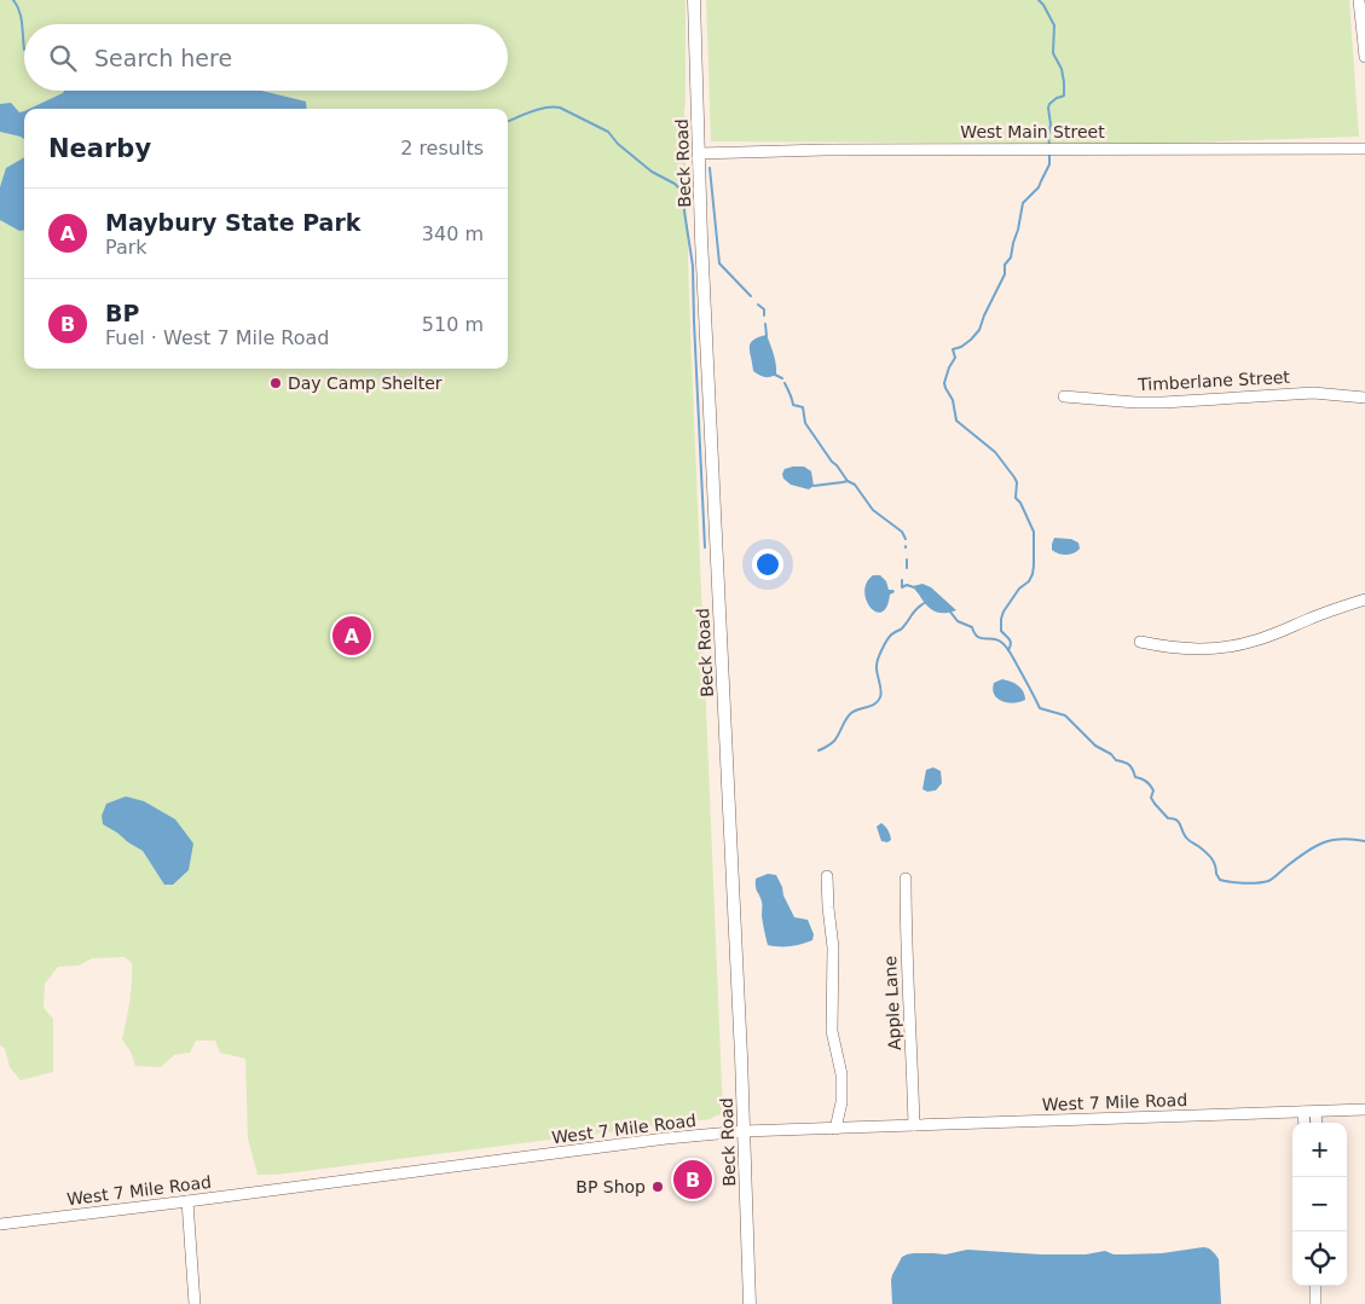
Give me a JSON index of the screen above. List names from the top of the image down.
{
  "streets": {
    "main road": ["Beck Road"],
    "street": [
      "West Main Street",
      "Timberlane Street",
      "Apple Lane",
      "West 7 Mile Road"
    ]
  },
  "crossings": [
    ["West Main Street", "Beck Road"],
    ["Beck Road", "West 7 Mile Road"],
    ["Apple Lane", "West 7 Mile Road"]
  ],
  "places": ["Day Camp Shelter", "BP Shop"],
  "page": {
    "search": "Search here",
    "heading": ["Nearby", "2 results"],
    "list": [
      {
        "mark": "A",
        "name": "Maybury State Park",
        "note": "Park",
        "value": "340 m"
      },
      {
        "mark": "B",
        "name": "BP",
        "note": "Fuel · West 7 Mile Road",
        "value": "510 m"
      }
    ],
    "pins": ["A", "B"],
    "map_buttons": ["+", "−"]
  }
}
